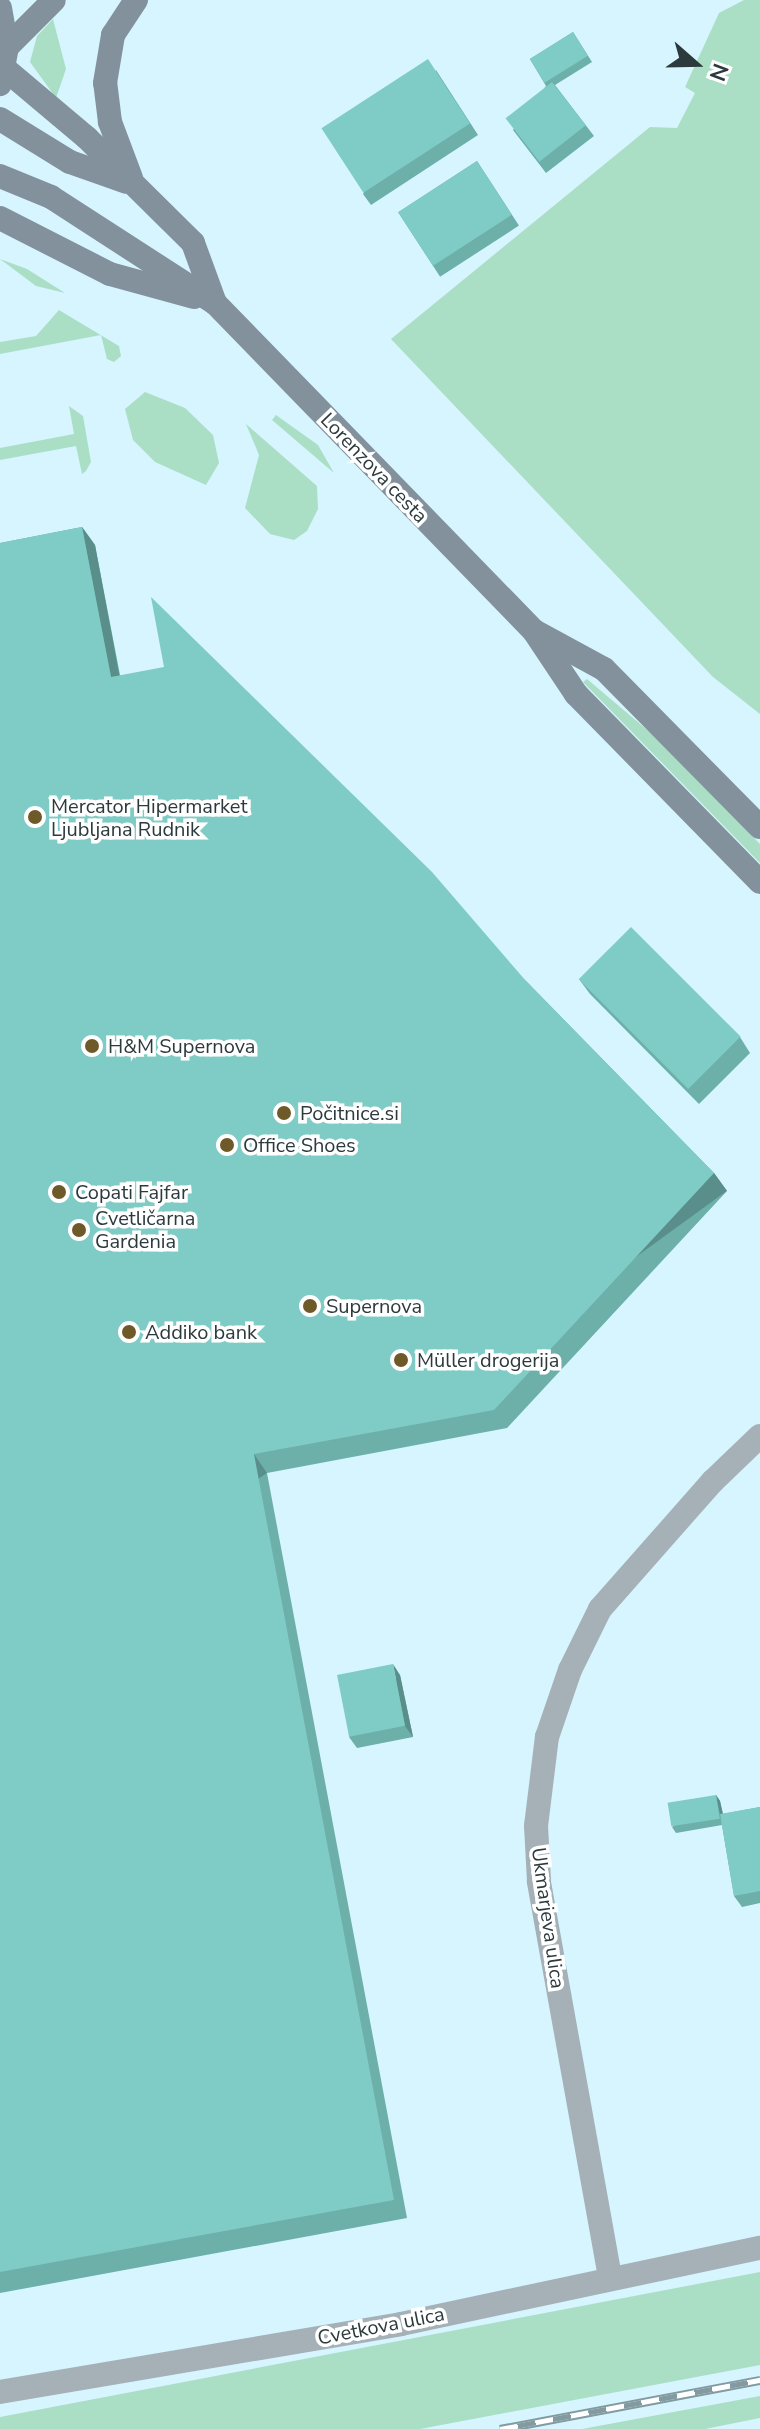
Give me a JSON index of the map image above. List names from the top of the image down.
{
  "streets": {
    "street": ["Lorenzova cesta", "Ukmarjeva ulica", "Cvetkova ulica"]
  },
  "crossings": [
    ["Ukmarjeva ulica", "Cvetkova ulica"]
  ],
  "places": [
    "Mercator Hipermarket Ljubljana Rudnik",
    "H&M Supernova",
    "Počitnice.si",
    "Office Shoes",
    "Copati Fajfar",
    "Cvetličarna Gardenia",
    "Supernova",
    "Addiko bank",
    "Müller drogerija"
  ],
  "north": "right"
}
